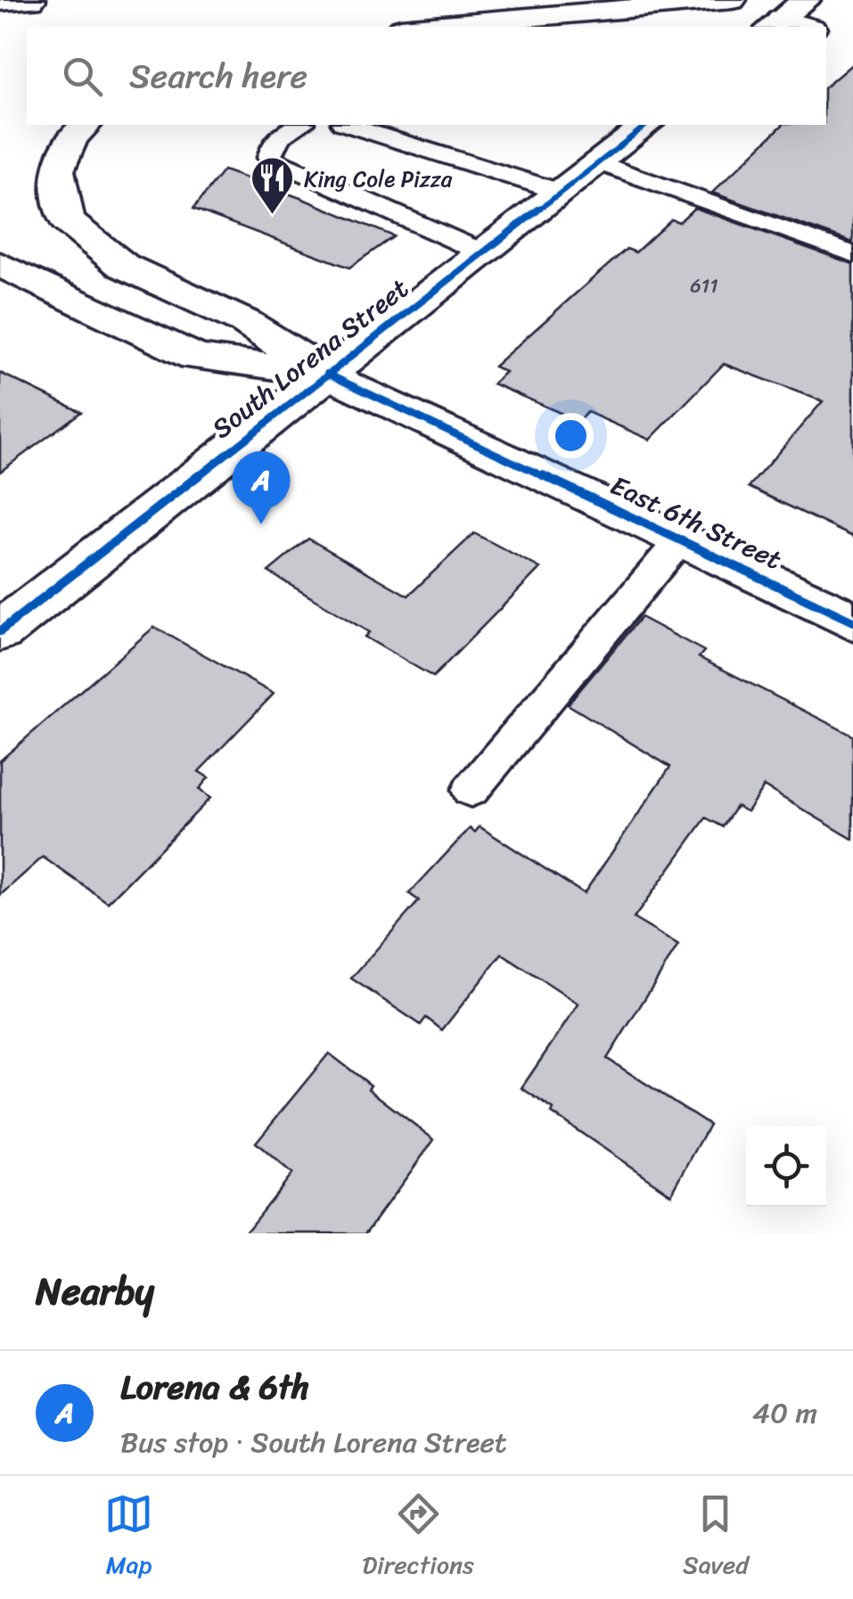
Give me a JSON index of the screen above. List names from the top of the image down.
{
  "streets": {
    "main road": ["South Lorena Street", "East 6th Street"]
  },
  "crossings": [
    ["South Lorena Street", "East 6th Street"]
  ],
  "places": {
    "restaurant": ["King Cole Pizza"]
  },
  "house_numbers": ["611"],
  "page": {
    "search": "Search here",
    "pins": "A",
    "heading": "Nearby",
    "list": [
      {
        "mark": "A",
        "name": "Lorena & 6th",
        "note": "Bus stop · South Lorena Street",
        "value": "40 m"
      }
    ],
    "nav": ["Map", "Directions", "Saved"]
  }
}
